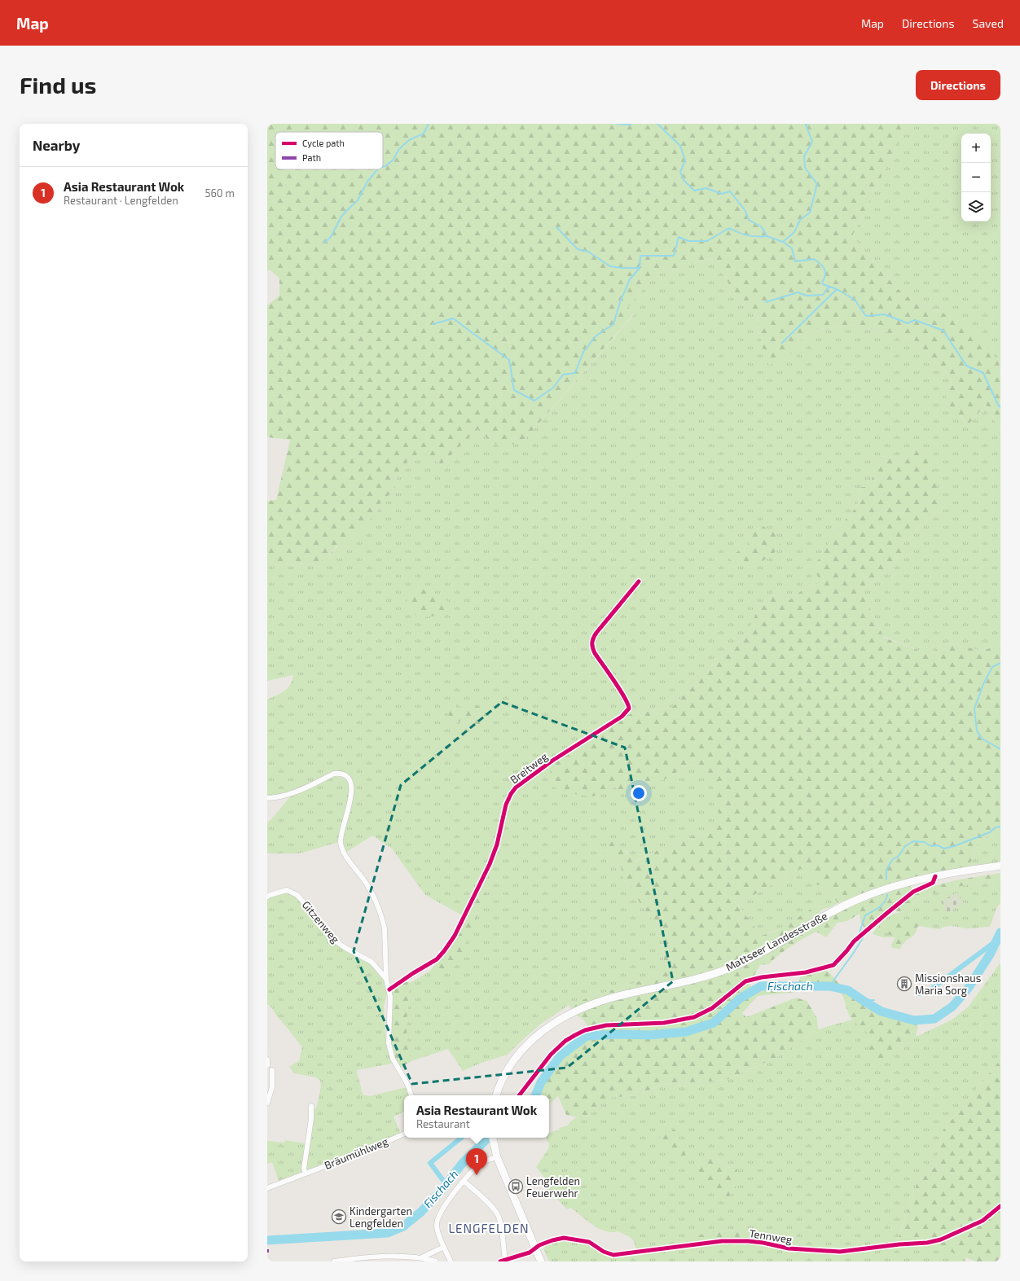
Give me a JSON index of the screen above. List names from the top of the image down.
{
  "streets": {
    "main road": ["Mattseer Landesstraße"],
    "street": [
      "Breitweg",
      "Gitzenweg",
      "Bräumühlweg",
      "Tennweg"
    ]
  },
  "districts": ["LENGFELDEN"],
  "water": ["Fischach"],
  "places": {
    "building": ["Missionshaus Maria Sorg"],
    "bus stop": ["Lengfelden Feuerwehr"],
    "school or university": ["Kindergarten Lengfelden"]
  },
  "legend": ["Cycle path", "Path"],
  "page": {
    "header": "Map",
    "nav": ["Map", "Directions", "Saved"],
    "buttons": "Directions",
    "title": "Find us",
    "heading": "Nearby",
    "map_buttons": ["+", "−"],
    "list": [
      {
        "mark": "1",
        "name": "Asia Restaurant Wok",
        "note": "Restaurant · Lengfelden",
        "value": "560 m"
      }
    ],
    "popup": ["Asia Restaurant Wok", "Restaurant"],
    "pins": "1"
  }
}
